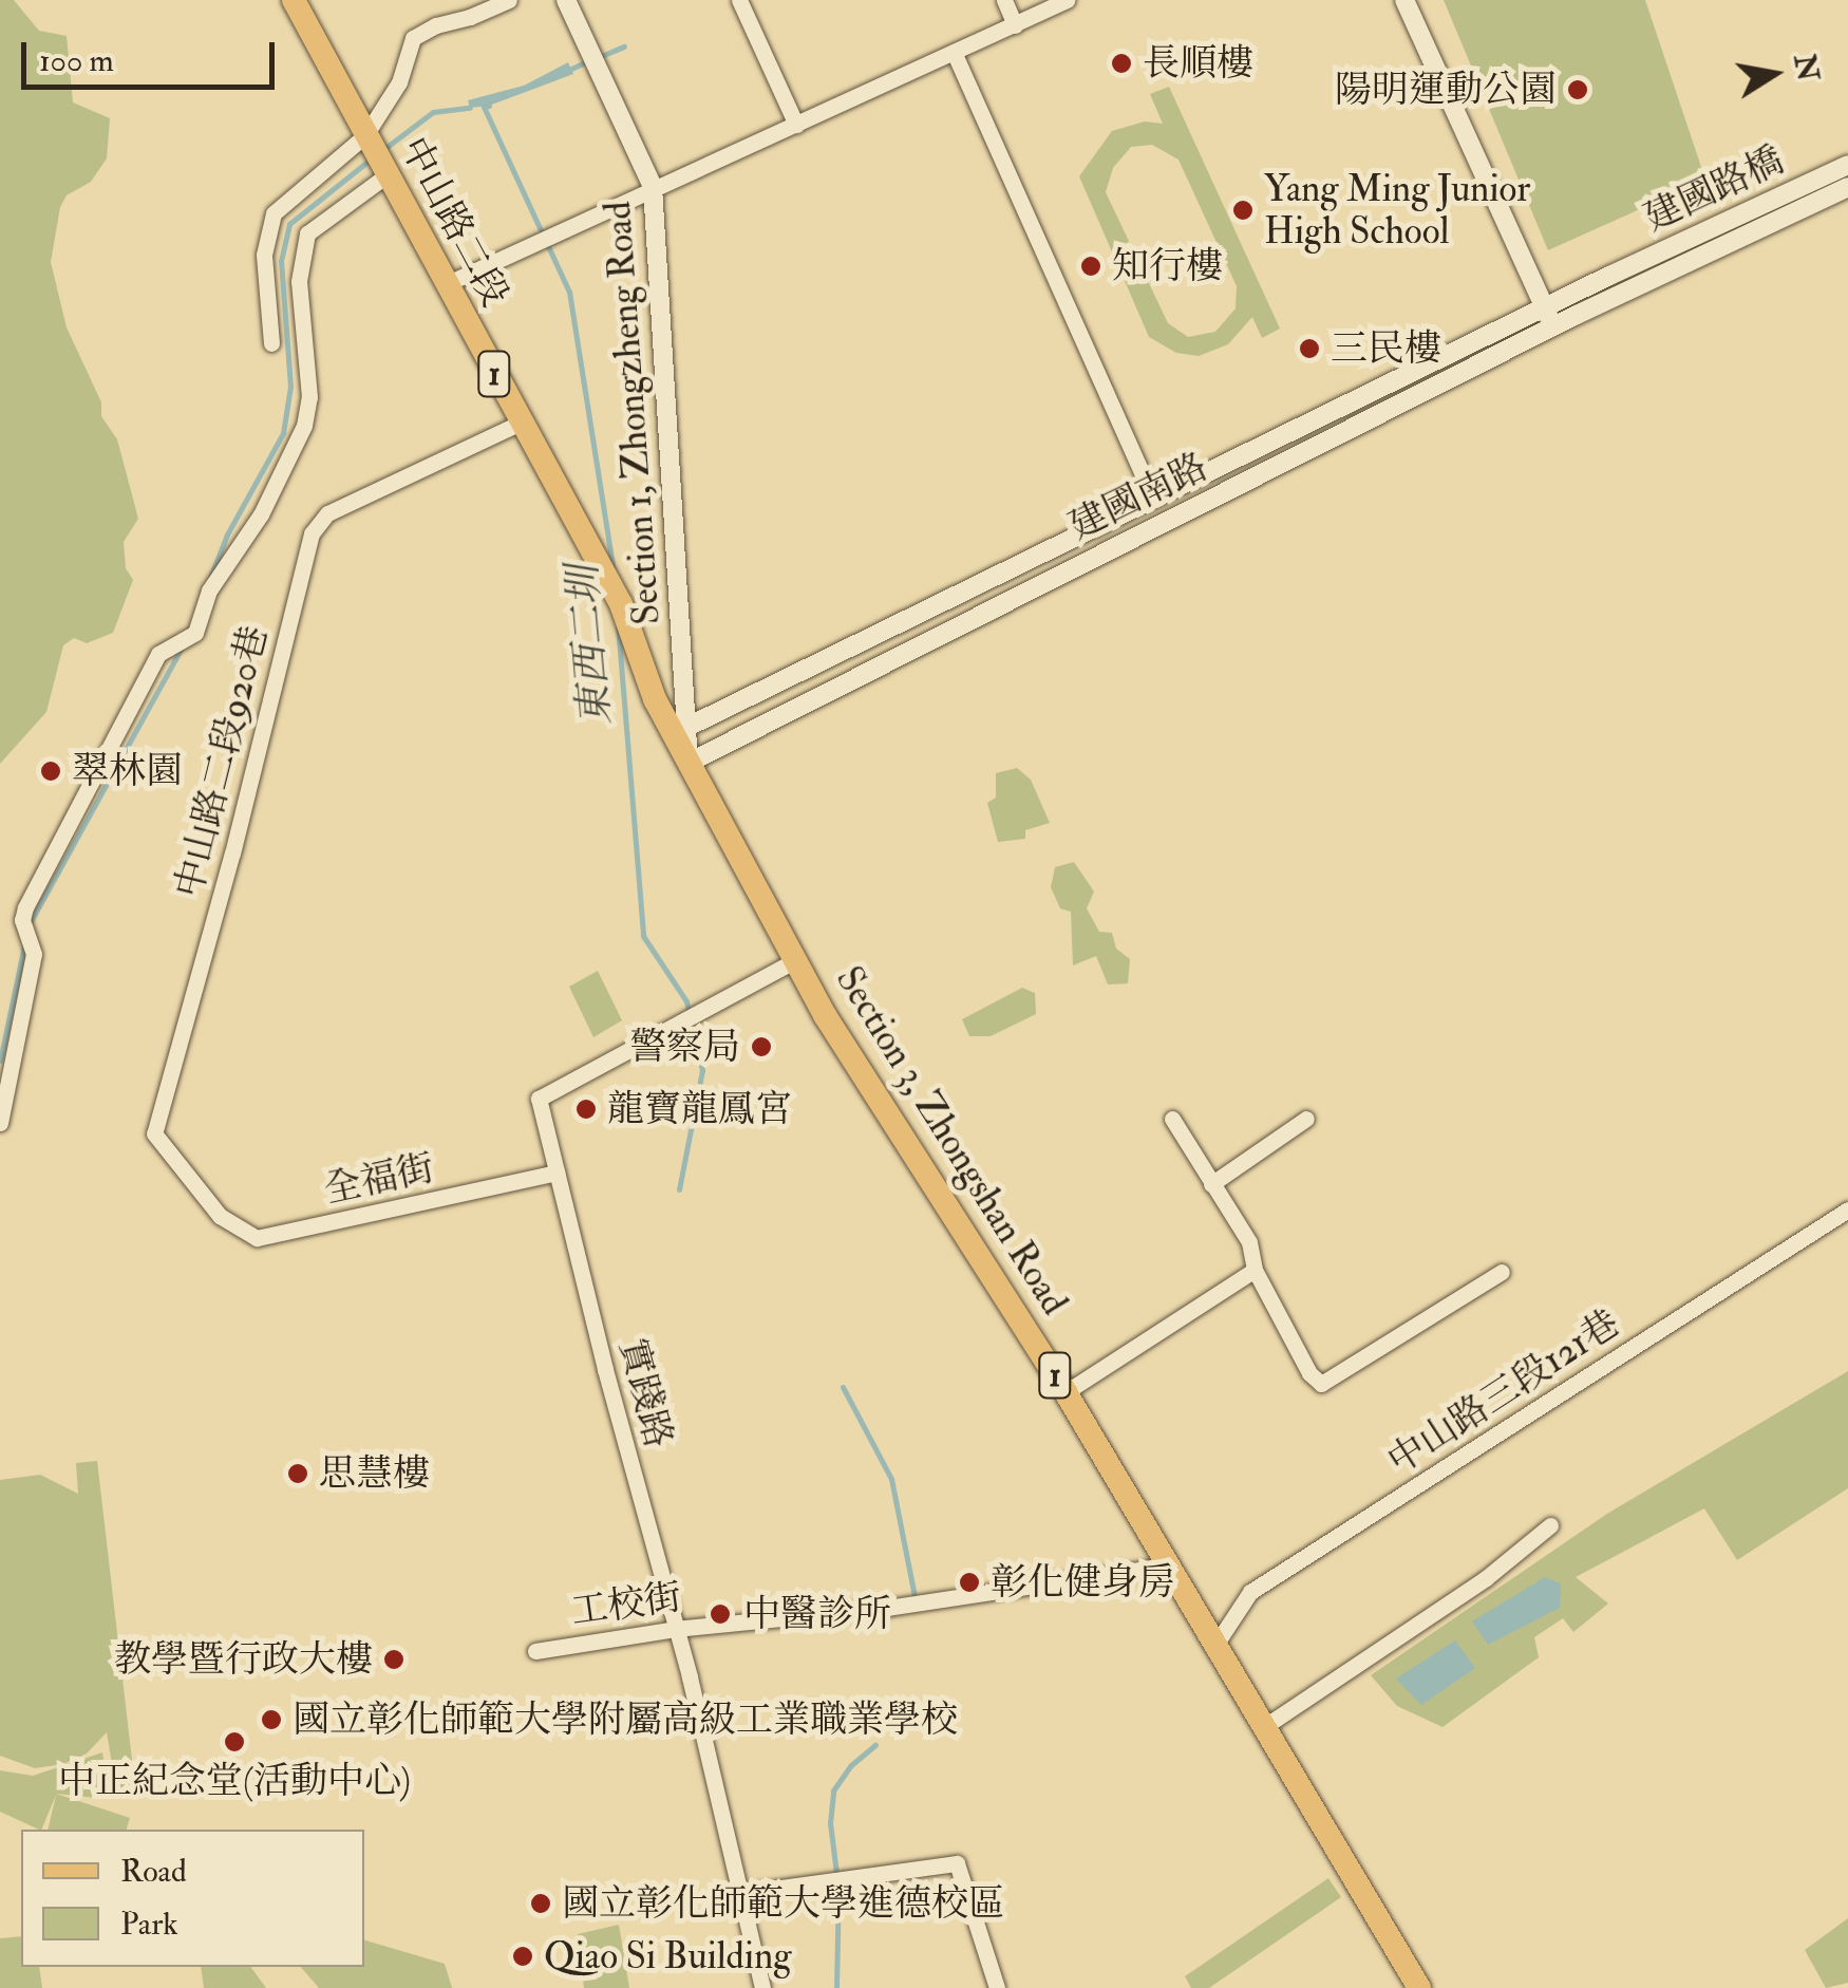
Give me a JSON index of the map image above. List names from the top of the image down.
{
  "streets": {
    "main road": ["中山路二段", "1", "Section 3, Zhongshan Road"],
    "street": [
      "建國路橋",
      "Section 1, Zhongzheng Road",
      "建國南路",
      "中山路二段920巷",
      "全福街",
      "中山路三段121巷",
      "實踐路",
      "工校街"
    ]
  },
  "crossings": [
    ["建國路橋", "建國南路"],
    ["中山路二段", "Section 1, Zhongzheng Road"],
    ["中山路二段", "建國南路"],
    ["中山路二段", "中山路二段920巷"],
    ["中山路二段", "Section 3, Zhongshan Road"],
    ["Section 1, Zhongzheng Road", "建國南路"],
    ["建國南路", "Section 3, Zhongshan Road"],
    ["中山路二段920巷", "全福街"],
    ["Section 3, Zhongshan Road", "中山路三段121巷"],
    ["Section 3, Zhongshan Road", "實踐路"],
    ["Section 3, Zhongshan Road", "工校街"],
    ["全福街", "實踐路"],
    ["實踐路", "工校街"]
  ],
  "water": ["東西二圳"],
  "places": [
    "長順樓",
    "陽明運動公園",
    "Yang Ming Junior High School",
    "知行樓",
    "三民樓",
    "翠林園",
    "警察局",
    "龍寶龍鳳宮",
    "思慧樓",
    "彰化健身房",
    "中醫診所",
    "教學暨行政大樓",
    "國立彰化師範大學附屬高級工業職業學校",
    "中正紀念堂(活動中心)",
    "國立彰化師範大學進德校區",
    "Qiao Si Building"
  ],
  "legend": ["Road", "Park"],
  "scale_bar": "100 m",
  "north": "right"
}
